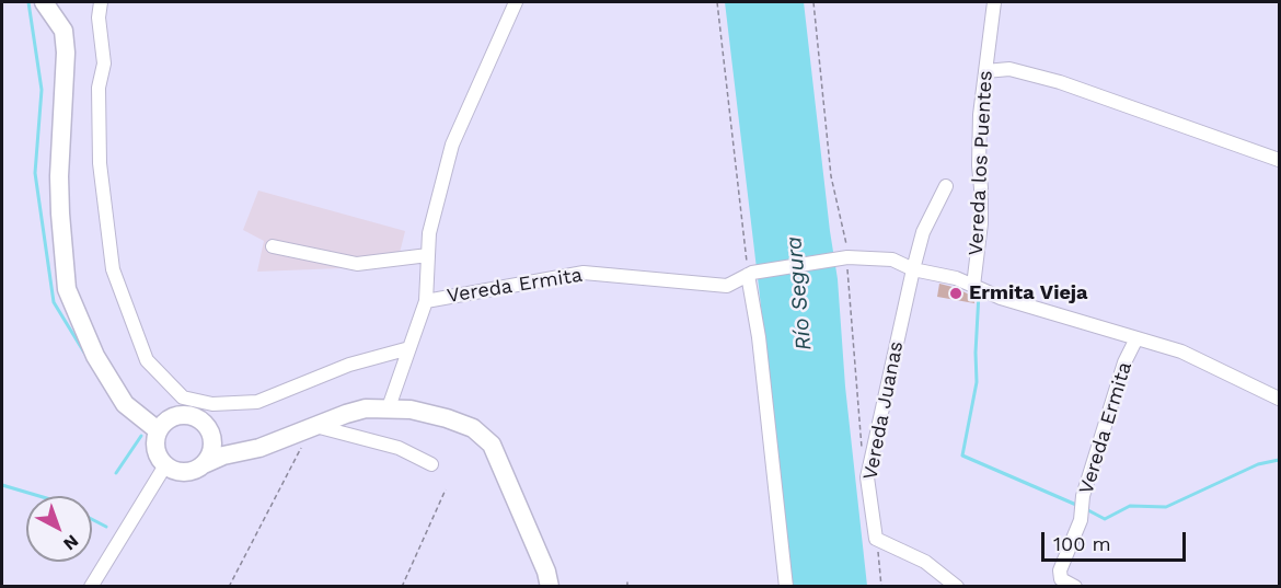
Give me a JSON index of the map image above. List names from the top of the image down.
{
  "streets": {
    "street": ["Vereda los Puentes", "Vereda Ermita", "Vereda Juanas"]
  },
  "crossings": [
    ["Vereda los Puentes", "Vereda Ermita"],
    ["Vereda Ermita", "Vereda Juanas"]
  ],
  "water": ["Río Segura"],
  "places": ["Ermita Vieja"],
  "scale_bar": "100 m",
  "north": "bottom right"
}
